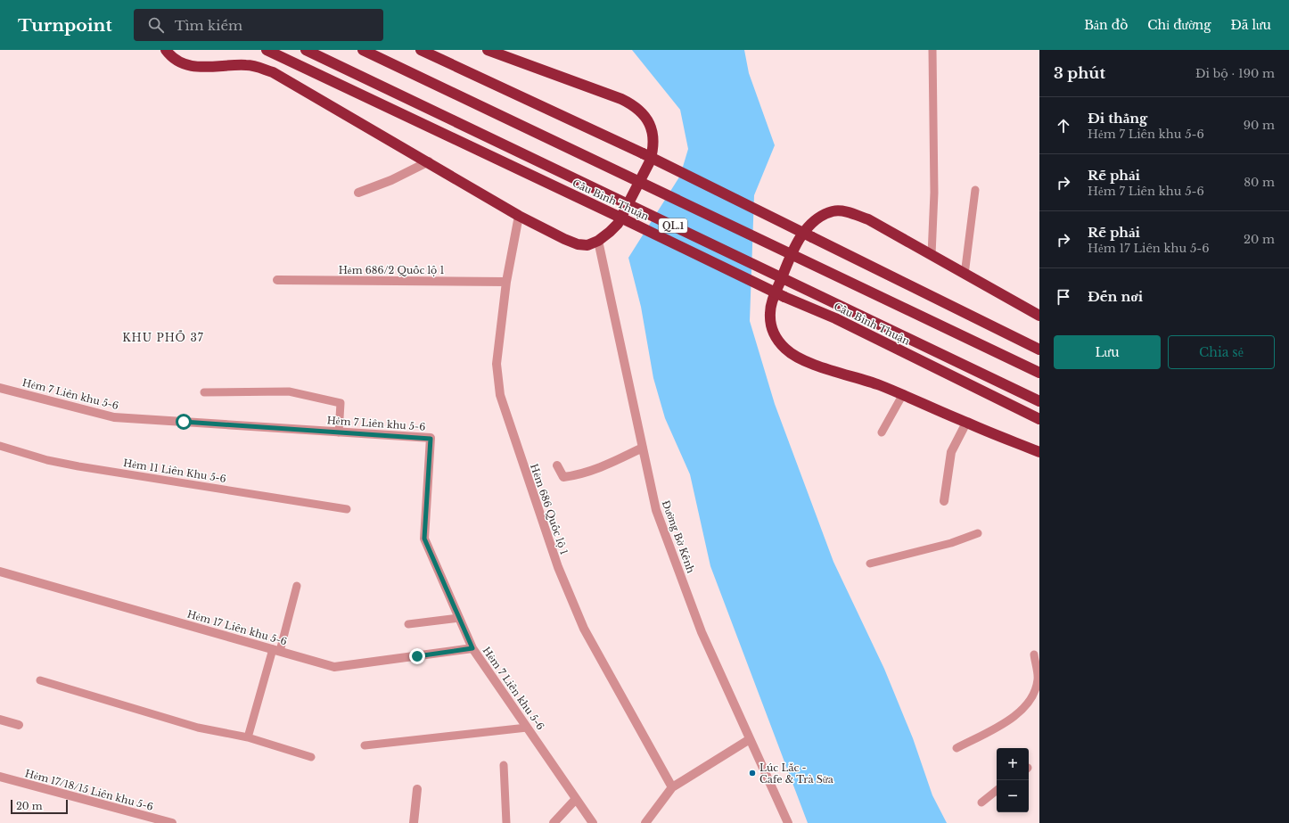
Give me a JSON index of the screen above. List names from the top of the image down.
{
  "streets": {
    "highway": ["Cầu Bình Thuận", "QL.1"],
    "street": [
      "Hẻm 686/2 Quốc lộ 1",
      "Hẻm 7 Liên khu 5-6",
      "Hẻm 686 Quốc lộ 1",
      "Đường Bờ Kênh",
      "Hẻm 17 Liên khu 5-6",
      "Hẻm 17/18/15 Liên khu 5-6"
    ],
    "lane": ["Hẻm 11 Liên Khu 5-6"]
  },
  "crossings": [
    ["Hẻm 686/2 Quốc lộ 1", "Hẻm 686 Quốc lộ 1"],
    ["Hẻm 7 Liên khu 5-6", "Hẻm 17 Liên khu 5-6"]
  ],
  "districts": ["KHU PHỐ 37"],
  "places": ["Lúc Lắc - Cafe & Trà Sữa"],
  "scale_bar": "20 m",
  "page": {
    "header": "Turnpoint",
    "search": "Tìm kiếm",
    "nav": ["Bản đồ", "Chỉ đường", "Đã lưu"],
    "heading": ["3 phút", "Đi bộ · 190 m"],
    "list": [
      ["Đi thẳng", "Hẻm 7 Liên khu 5-6", "90 m"],
      ["Rẽ phải", "Hẻm 7 Liên khu 5-6", "80 m"],
      ["Rẽ phải", "Hẻm 17 Liên khu 5-6", "20 m"],
      "Đến nơi"
    ],
    "buttons": ["Lưu", "Chia sẻ"],
    "map_buttons": ["+", "−"],
    "scale": "20 m"
  }
}
